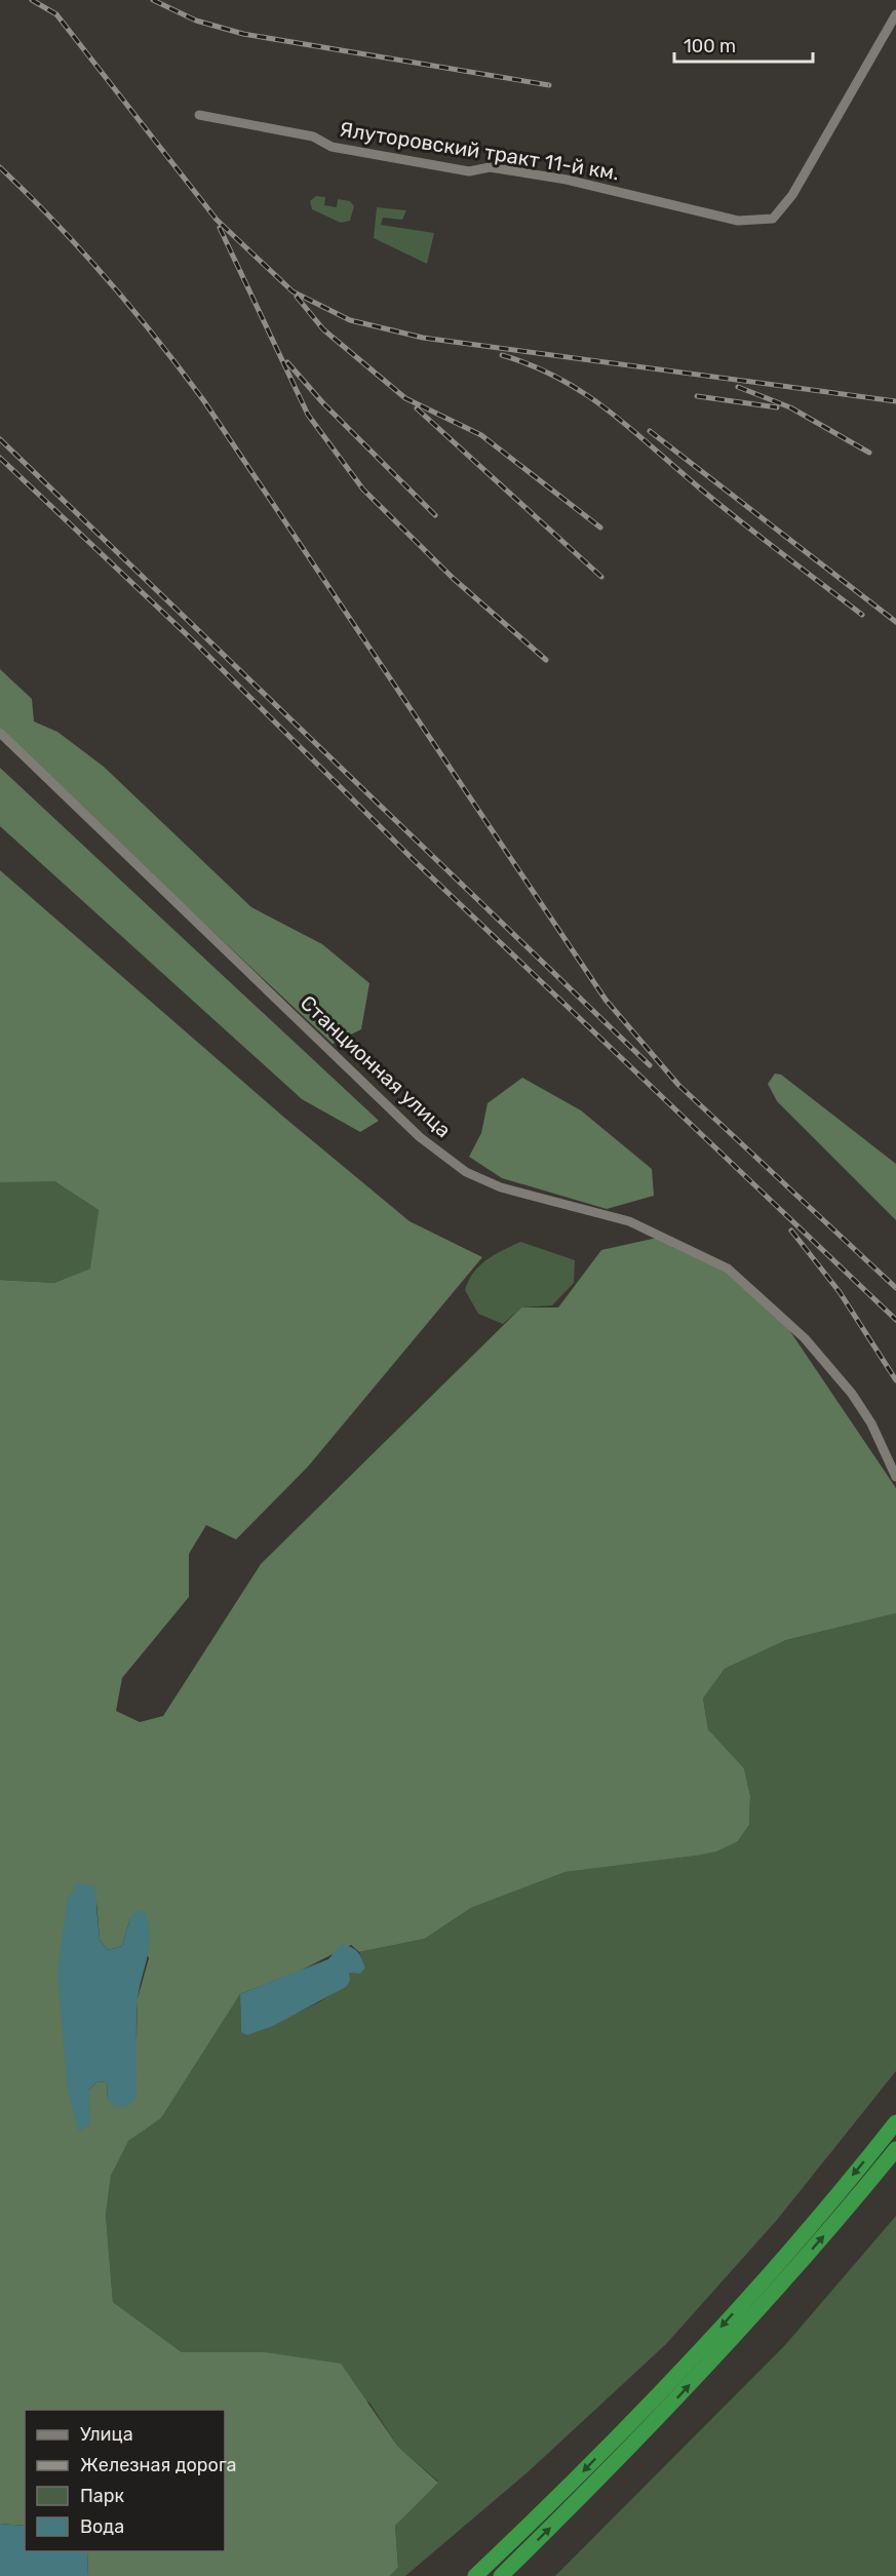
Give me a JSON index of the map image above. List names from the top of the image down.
{
  "streets": {
    "street": ["Ялуторовский тракт 11-й км.", "Станционная улица"]
  },
  "legend": [
    "Улица",
    "Железная дорога",
    "Парк",
    "Вода"
  ],
  "scale_bar": "100 m"
}
